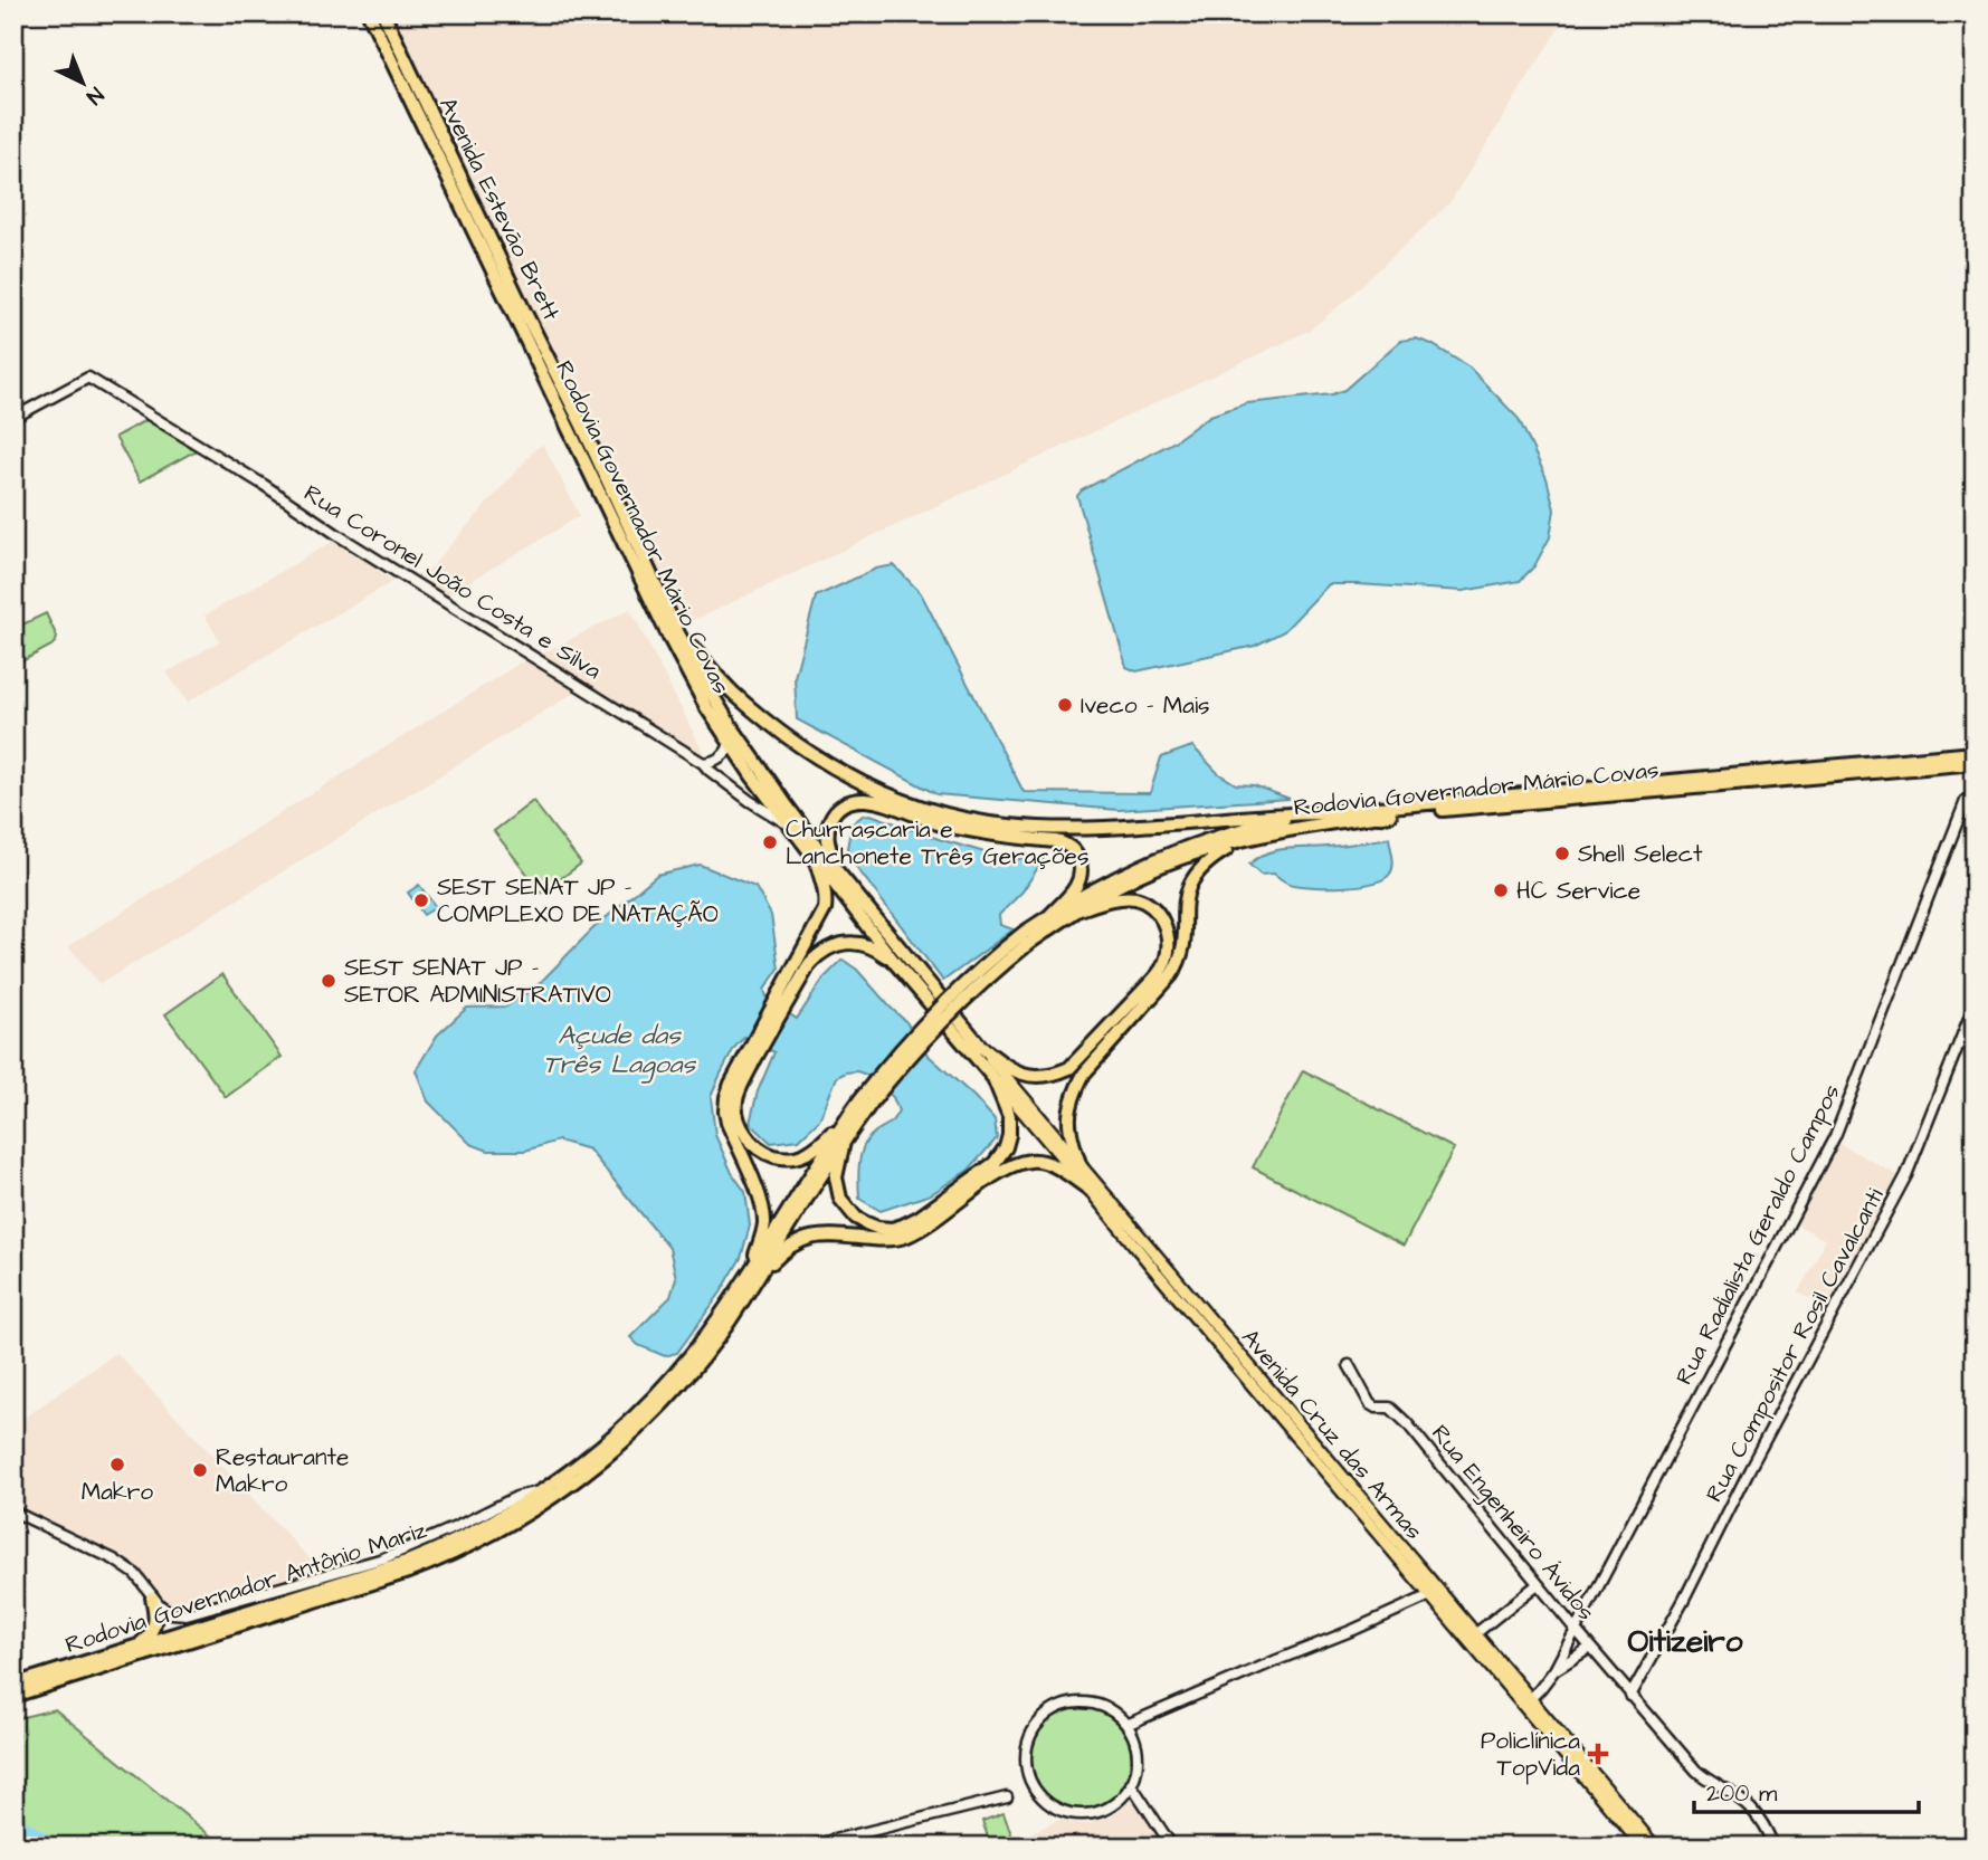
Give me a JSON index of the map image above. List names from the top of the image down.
{
  "streets": {
    "highway": ["Avenida Estevāo Brett", "Rodovia Governador Mário Covas", "Rodovia Governador Antônio Mariz"],
    "main road": ["Avenida Cruz das Armas"],
    "street": [
      "Rua Coronel João Costa e Silva",
      "Rua Radialista Geraldo Campos",
      "Rua Compositor Rosil Cavalcanti",
      "Rua Engenheiro Ávidos"
    ]
  },
  "crossings": [
    ["Rodovia Governador Mário Covas", "Rua Coronel João Costa e Silva"],
    ["Rodovia Governador Mário Covas", "Avenida Cruz das Armas"],
    ["Rodovia Governador Mário Covas", "Rodovia Governador Antônio Mariz"],
    ["Rua Radialista Geraldo Campos", "Rua Engenheiro Ávidos"],
    ["Rua Compositor Rosil Cavalcanti", "Rua Engenheiro Ávidos"]
  ],
  "districts": ["Oitizeiro"],
  "water": ["Açude das Três Lagoas"],
  "places": {
    "other": [
      "Iveco - Mais",
      "Churrascaria e Lanchonete Três Gerações",
      "Shell Select",
      "HC Service",
      "SEST SENAT JP - COMPLEXO DE NATAÇÃO",
      "SEST SENAT JP - SETOR ADMINISTRATIVO",
      "Makro",
      "Restaurante Makro"
    ],
    "health": ["Policlínica TopVida"]
  },
  "scale_bar": "200 m",
  "north": "bottom right"
}
